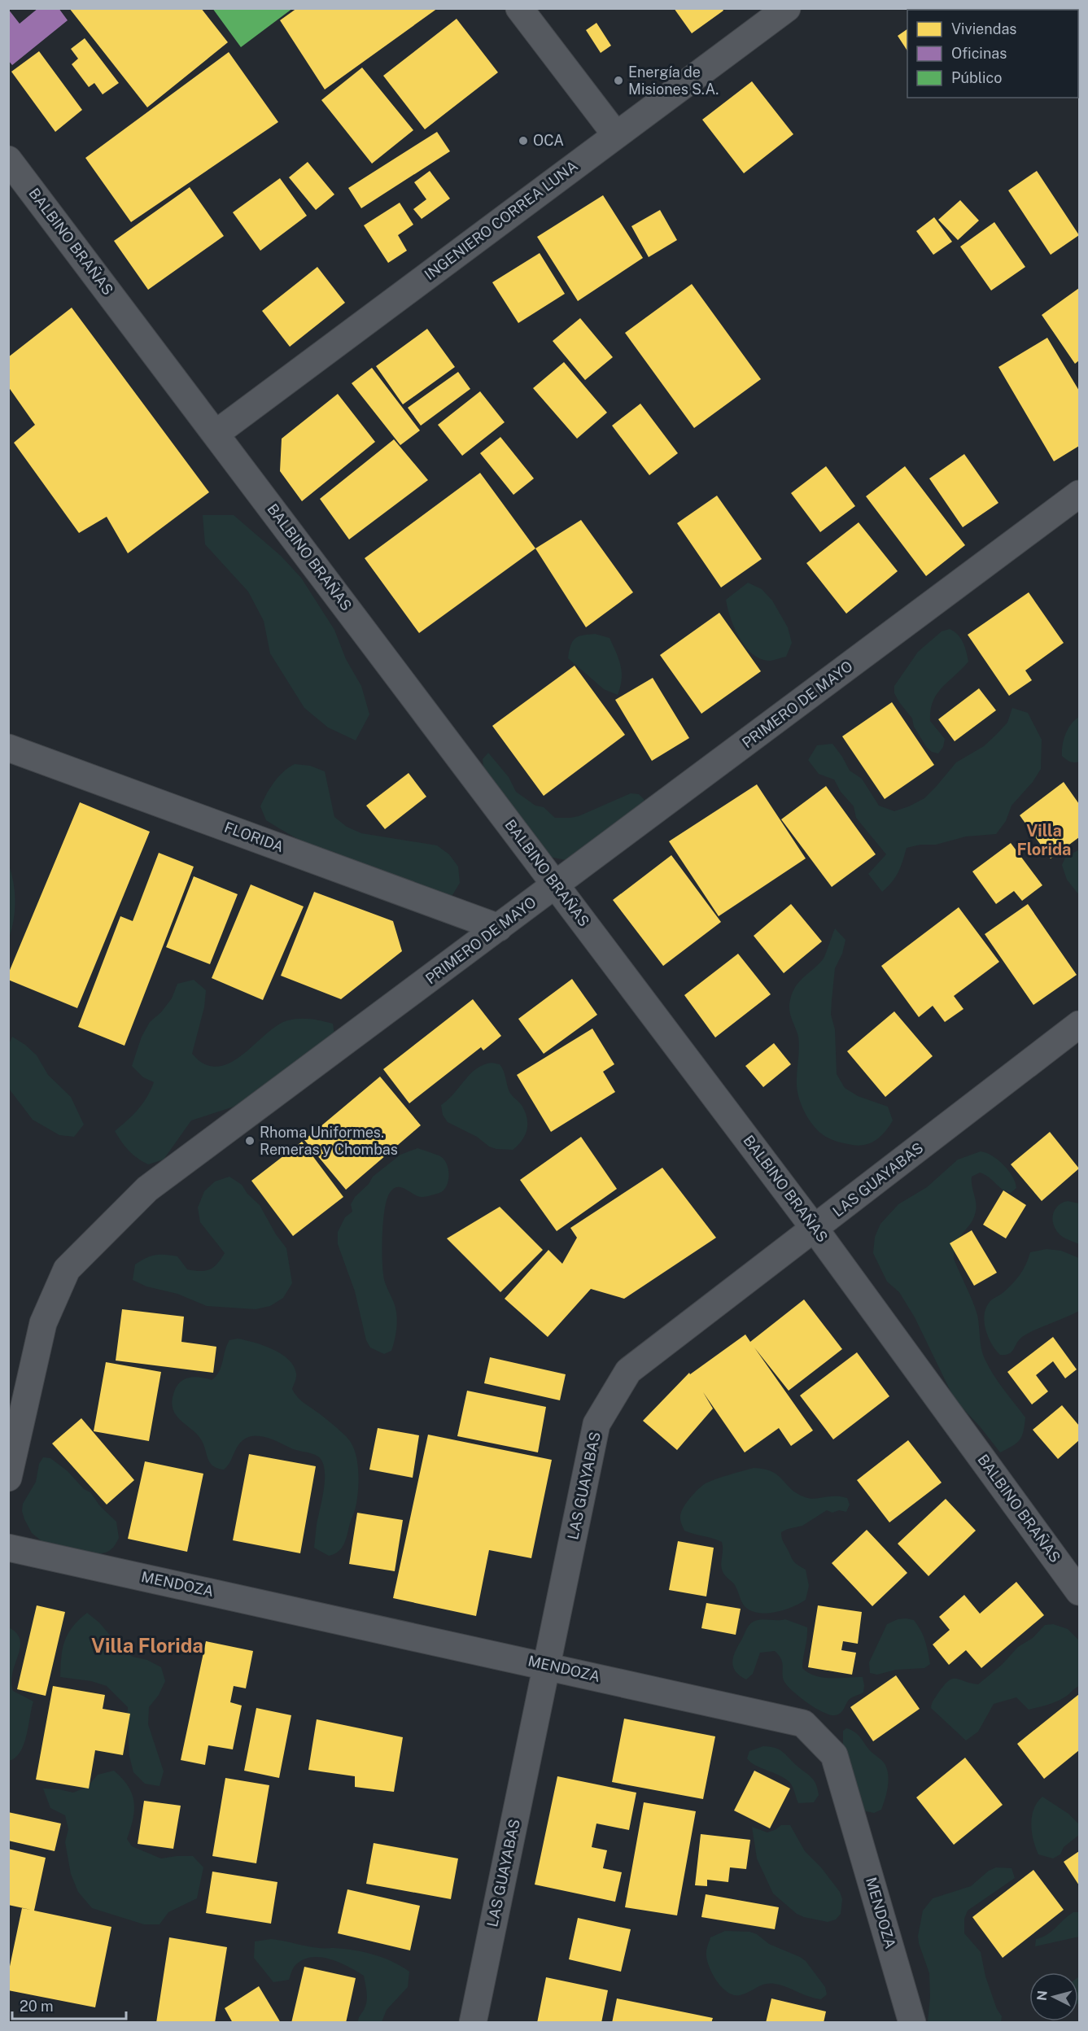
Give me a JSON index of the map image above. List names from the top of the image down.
{
  "streets": {
    "street": [
      "INGENIERO CORREA LUNA",
      "BALBINO BRAÑAS",
      "PRIMERO DE MAYO",
      "FLORIDA",
      "LAS GUAYABAS",
      "MENDOZA"
    ]
  },
  "crossings": [
    ["INGENIERO CORREA LUNA", "BALBINO BRAÑAS"],
    ["BALBINO BRAÑAS", "PRIMERO DE MAYO"],
    ["BALBINO BRAÑAS", "LAS GUAYABAS"],
    ["PRIMERO DE MAYO", "FLORIDA"],
    ["LAS GUAYABAS", "MENDOZA"]
  ],
  "districts": ["Villa Florida", "Villa Florida"],
  "places": ["Energía de Misiones S.A.", "OCA", "Rhoma Uniformes. Remeras y Chombas"],
  "legend": ["Viviendas", "Oficinas", "Público"],
  "scale_bar": "20 m",
  "north": "left"
}
